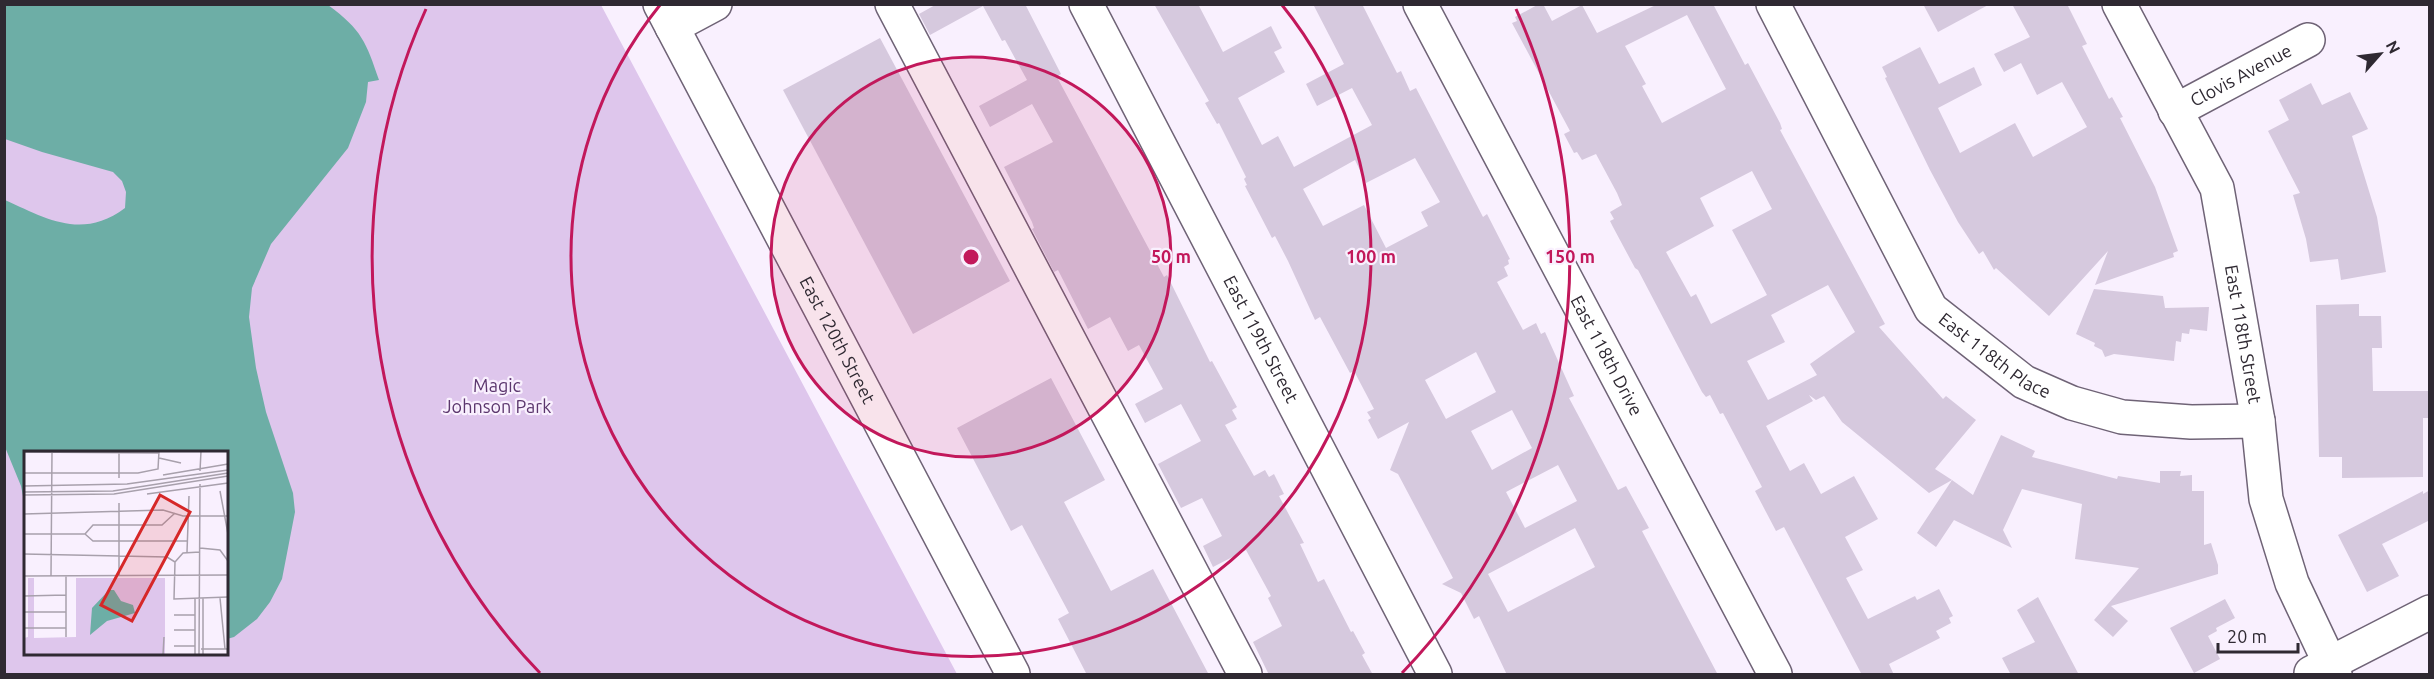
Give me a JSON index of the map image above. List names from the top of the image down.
{
  "streets": {
    "street": [
      "Clovis Avenue",
      "East 118th Street",
      "East 120th Street",
      "East 119th Street",
      "East 118th Place",
      "East 118th Drive"
    ]
  },
  "crossings": [
    ["Clovis Avenue", "East 118th Street"],
    ["East 118th Street", "East 118th Place"]
  ],
  "parks": ["Magic Johnson Park"],
  "scale_bar": "20 m",
  "north": "top right",
  "rings": ["50 m", "100 m", "150 m"]
}
